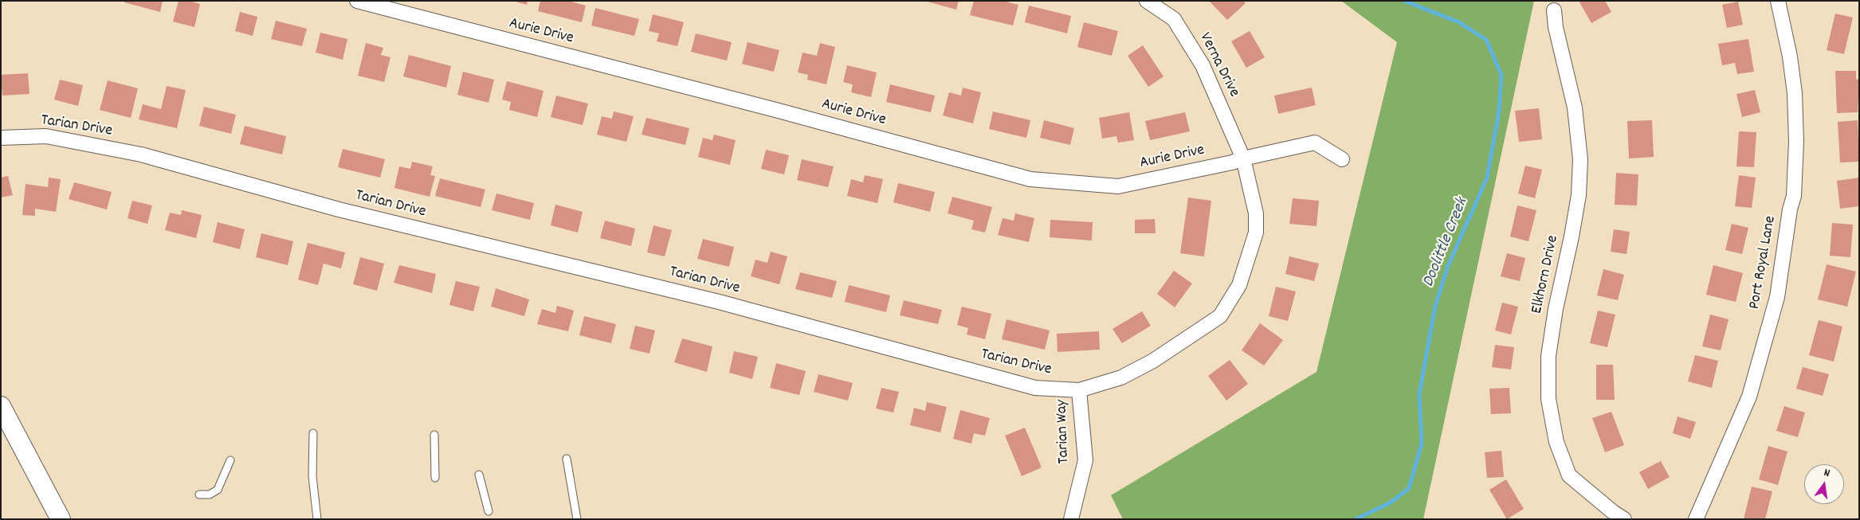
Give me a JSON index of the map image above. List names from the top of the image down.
{
  "streets": {
    "street": [
      "Aurie Drive",
      "Verna Drive",
      "Tarian Drive",
      "Port Royal Lane",
      "Elkhorn Drive",
      "Tarian Way"
    ]
  },
  "crossings": [
    ["Aurie Drive", "Verna Drive"],
    ["Aurie Drive", "Tarian Drive"],
    ["Verna Drive", "Tarian Drive"],
    ["Tarian Drive", "Tarian Way"]
  ],
  "water": ["Doolittle Creek"],
  "north": "top"
}
